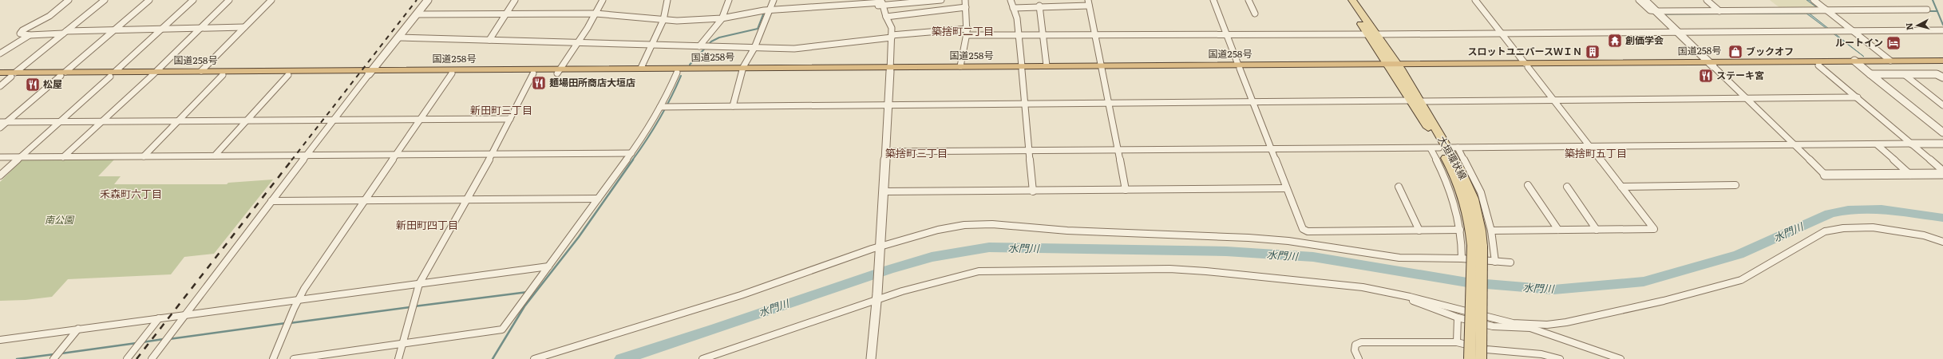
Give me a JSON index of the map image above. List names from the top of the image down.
{
  "streets": {
    "highway": ["国道258号"],
    "main road": ["大垣環状線"]
  },
  "crossings": [
    ["国道258号", "大垣環状線"]
  ],
  "districts": [
    "築捨町二丁目",
    "新田町三丁目",
    "築捨町三丁目",
    "築捨町五丁目",
    "禾森町六丁目",
    "新田町四丁目"
  ],
  "water": ["水門川"],
  "parks": ["南公園"],
  "places": {
    "temple": ["創価学会"],
    "hotel": ["ルートイン"],
    "building": ["スロットユニバースＷＩＮ"],
    "shop": ["ブックオフ"],
    "restaurant": ["ステーキ宮", "麺場田所商店大垣店", "松屋"]
  },
  "north": "left"
}
